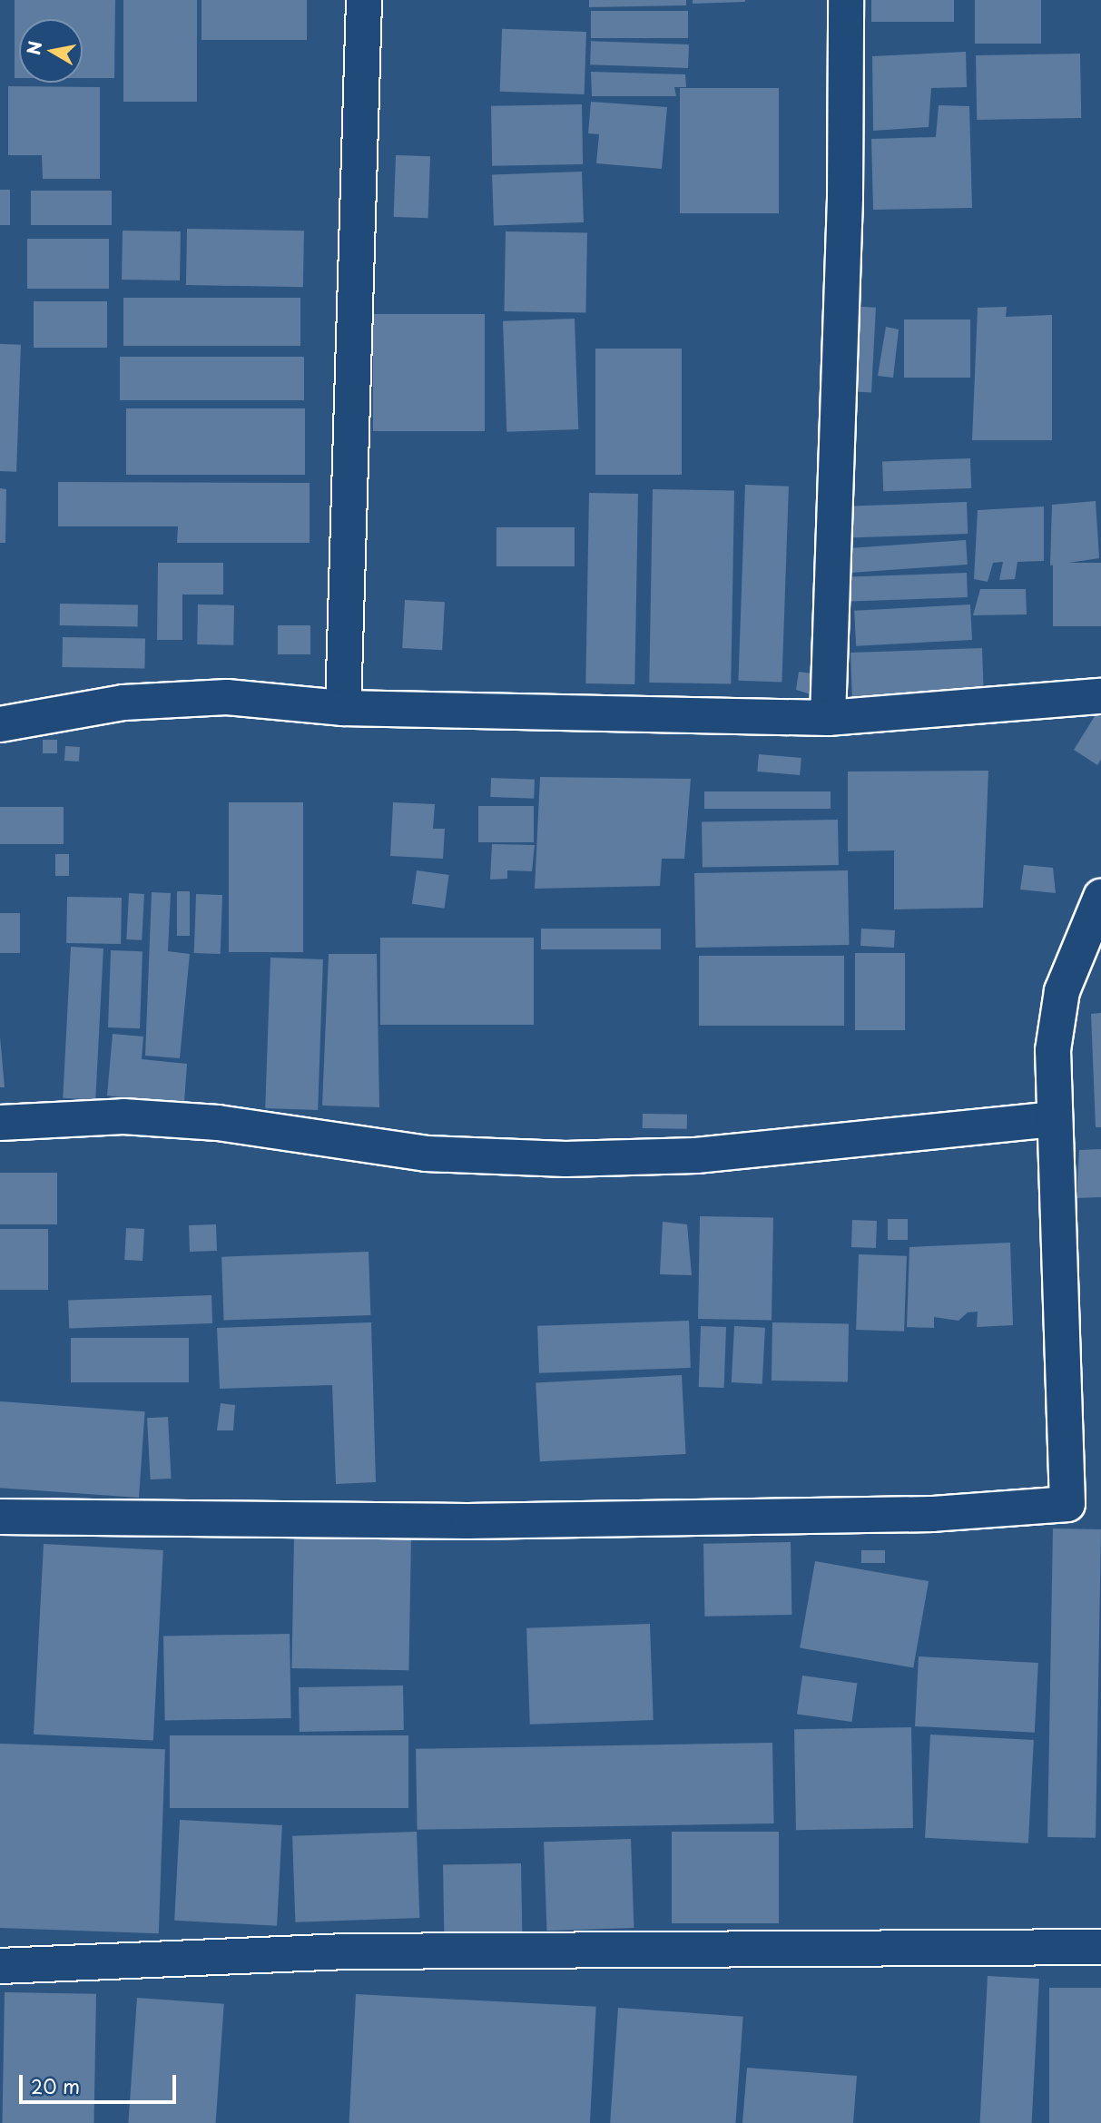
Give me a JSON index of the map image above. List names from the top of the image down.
{
  "scale_bar": "20 m",
  "north": "left"
}
